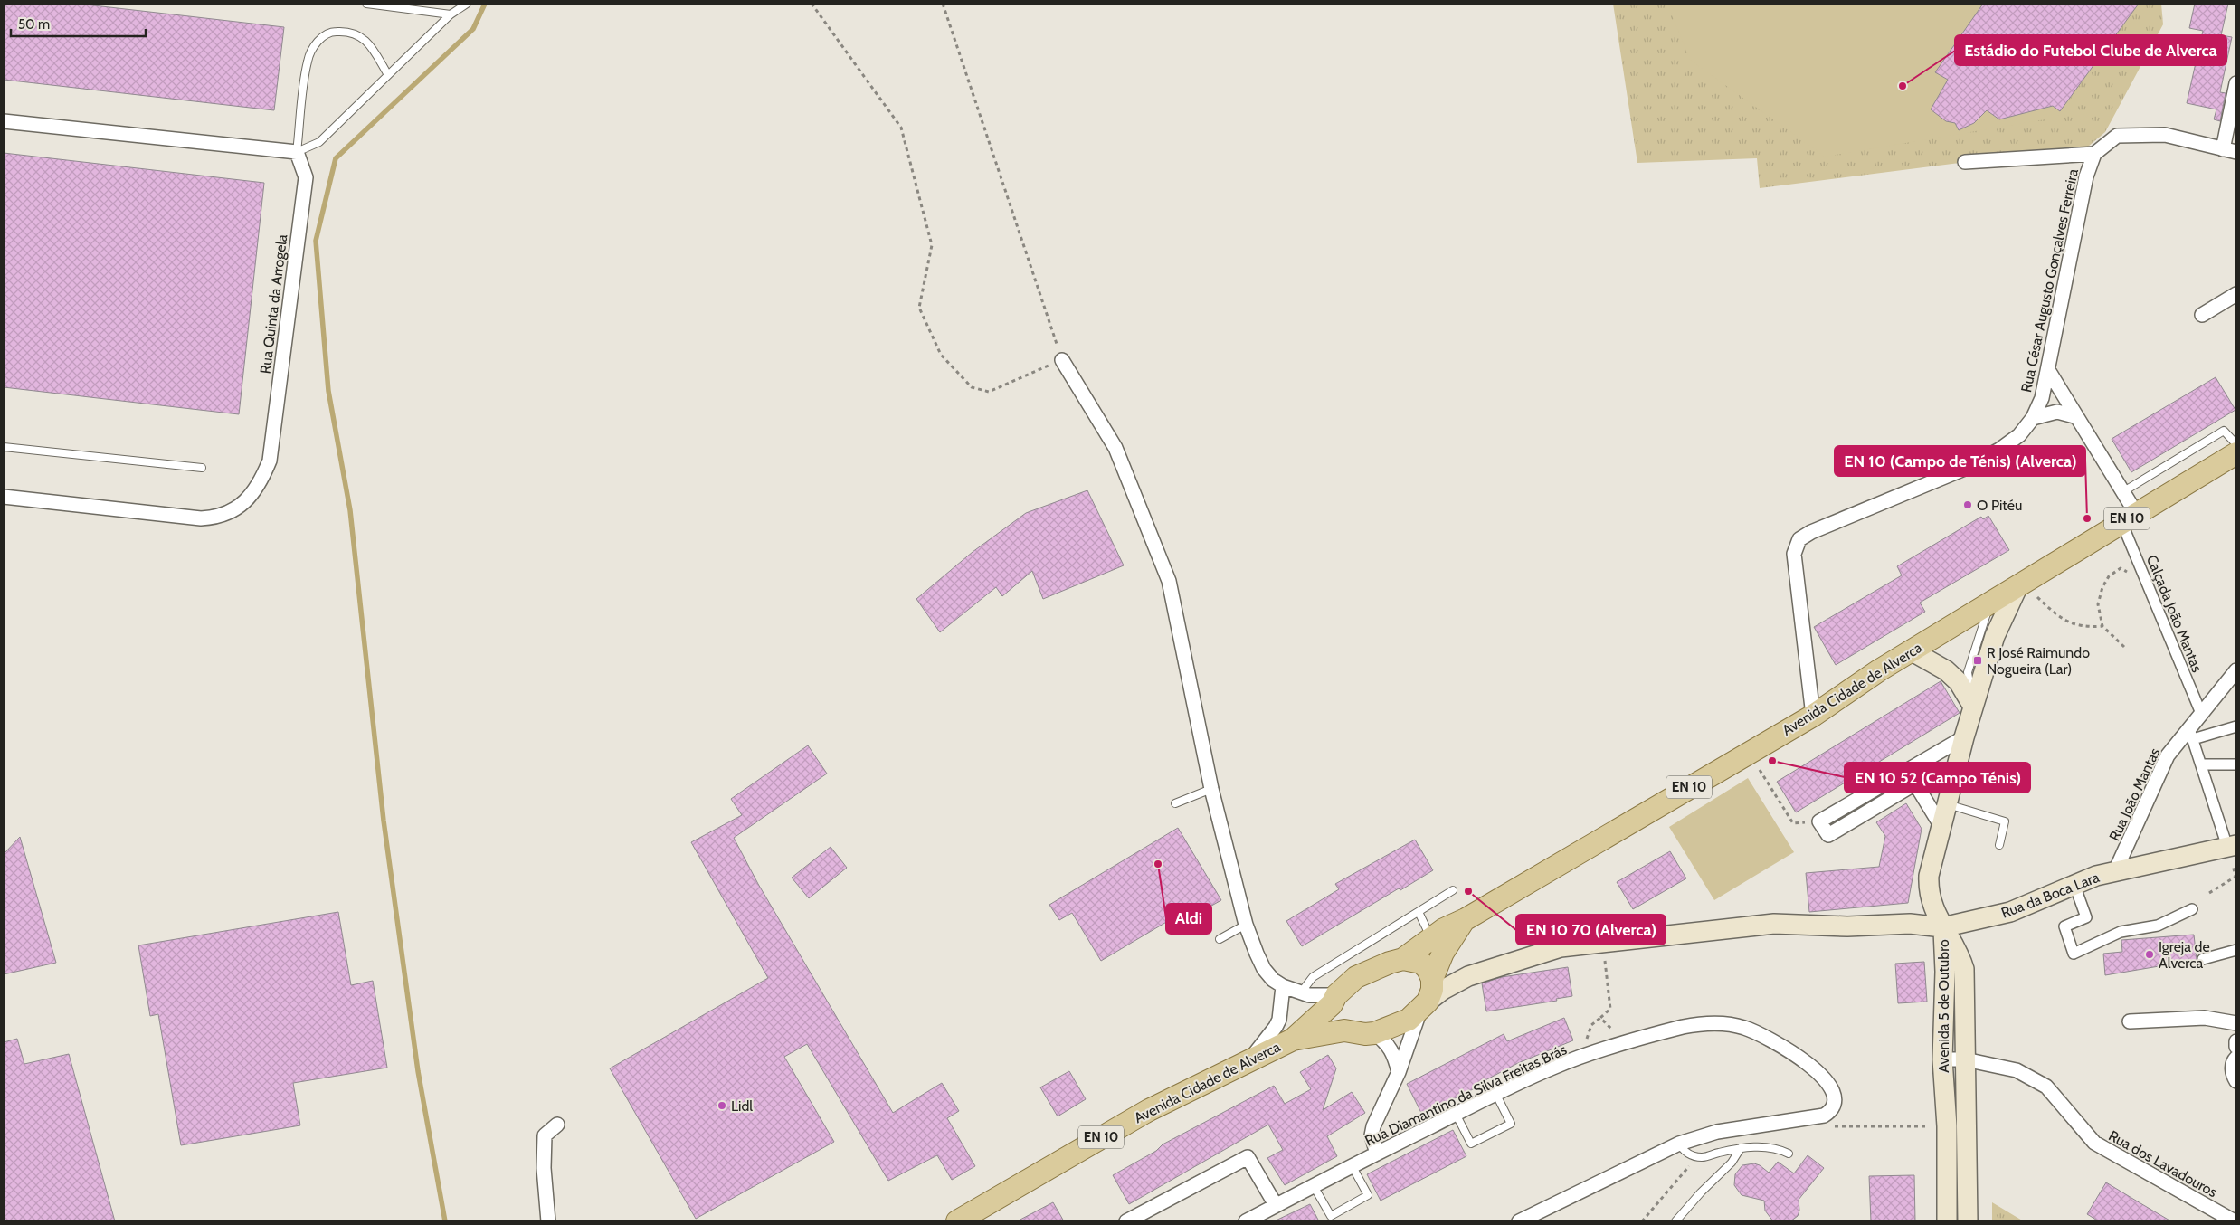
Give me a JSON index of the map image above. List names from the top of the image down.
{
  "streets": {
    "main road": [
      "EN 10",
      "Avenida Cidade de Alverca",
      "Rua da Boca Lara",
      "Avenida 5 de Outubro"
    ],
    "street": [
      "Rua César Augusto Gonçalves Ferreira",
      "Rua Quinta da Arrogela",
      "Calçada João Mantas",
      "Rua João Mantas",
      "Rua Diamantino da Silva Freitas Brás",
      "Rua dos Lavadouros"
    ]
  },
  "crossings": [
    ["Rua César Augusto Gonçalves Ferreira", "Avenida Cidade de Alverca"],
    ["Calçada João Mantas", "Avenida Cidade de Alverca"],
    ["Calçada João Mantas", "Rua João Mantas"],
    ["Avenida Cidade de Alverca", "Rua da Boca Lara"],
    ["Rua João Mantas", "Rua da Boca Lara"],
    ["Rua da Boca Lara", "Avenida 5 de Outubro"],
    ["Avenida 5 de Outubro", "Rua dos Lavadouros"]
  ],
  "places": {
    "other": [
      "Estádio do Futebol Clube de Alverca",
      "O Pitéu",
      "EN 10 (Campo de Ténis) (Alverca)",
      "EN 10 52 (Campo Ténis)",
      "Aldi",
      "EN 10 70 (Alverca)",
      "Igreja de Alverca",
      "Lidl"
    ],
    "transit": ["R José Raimundo Nogueira (Lar)"]
  },
  "scale_bar": "50 m"
}
